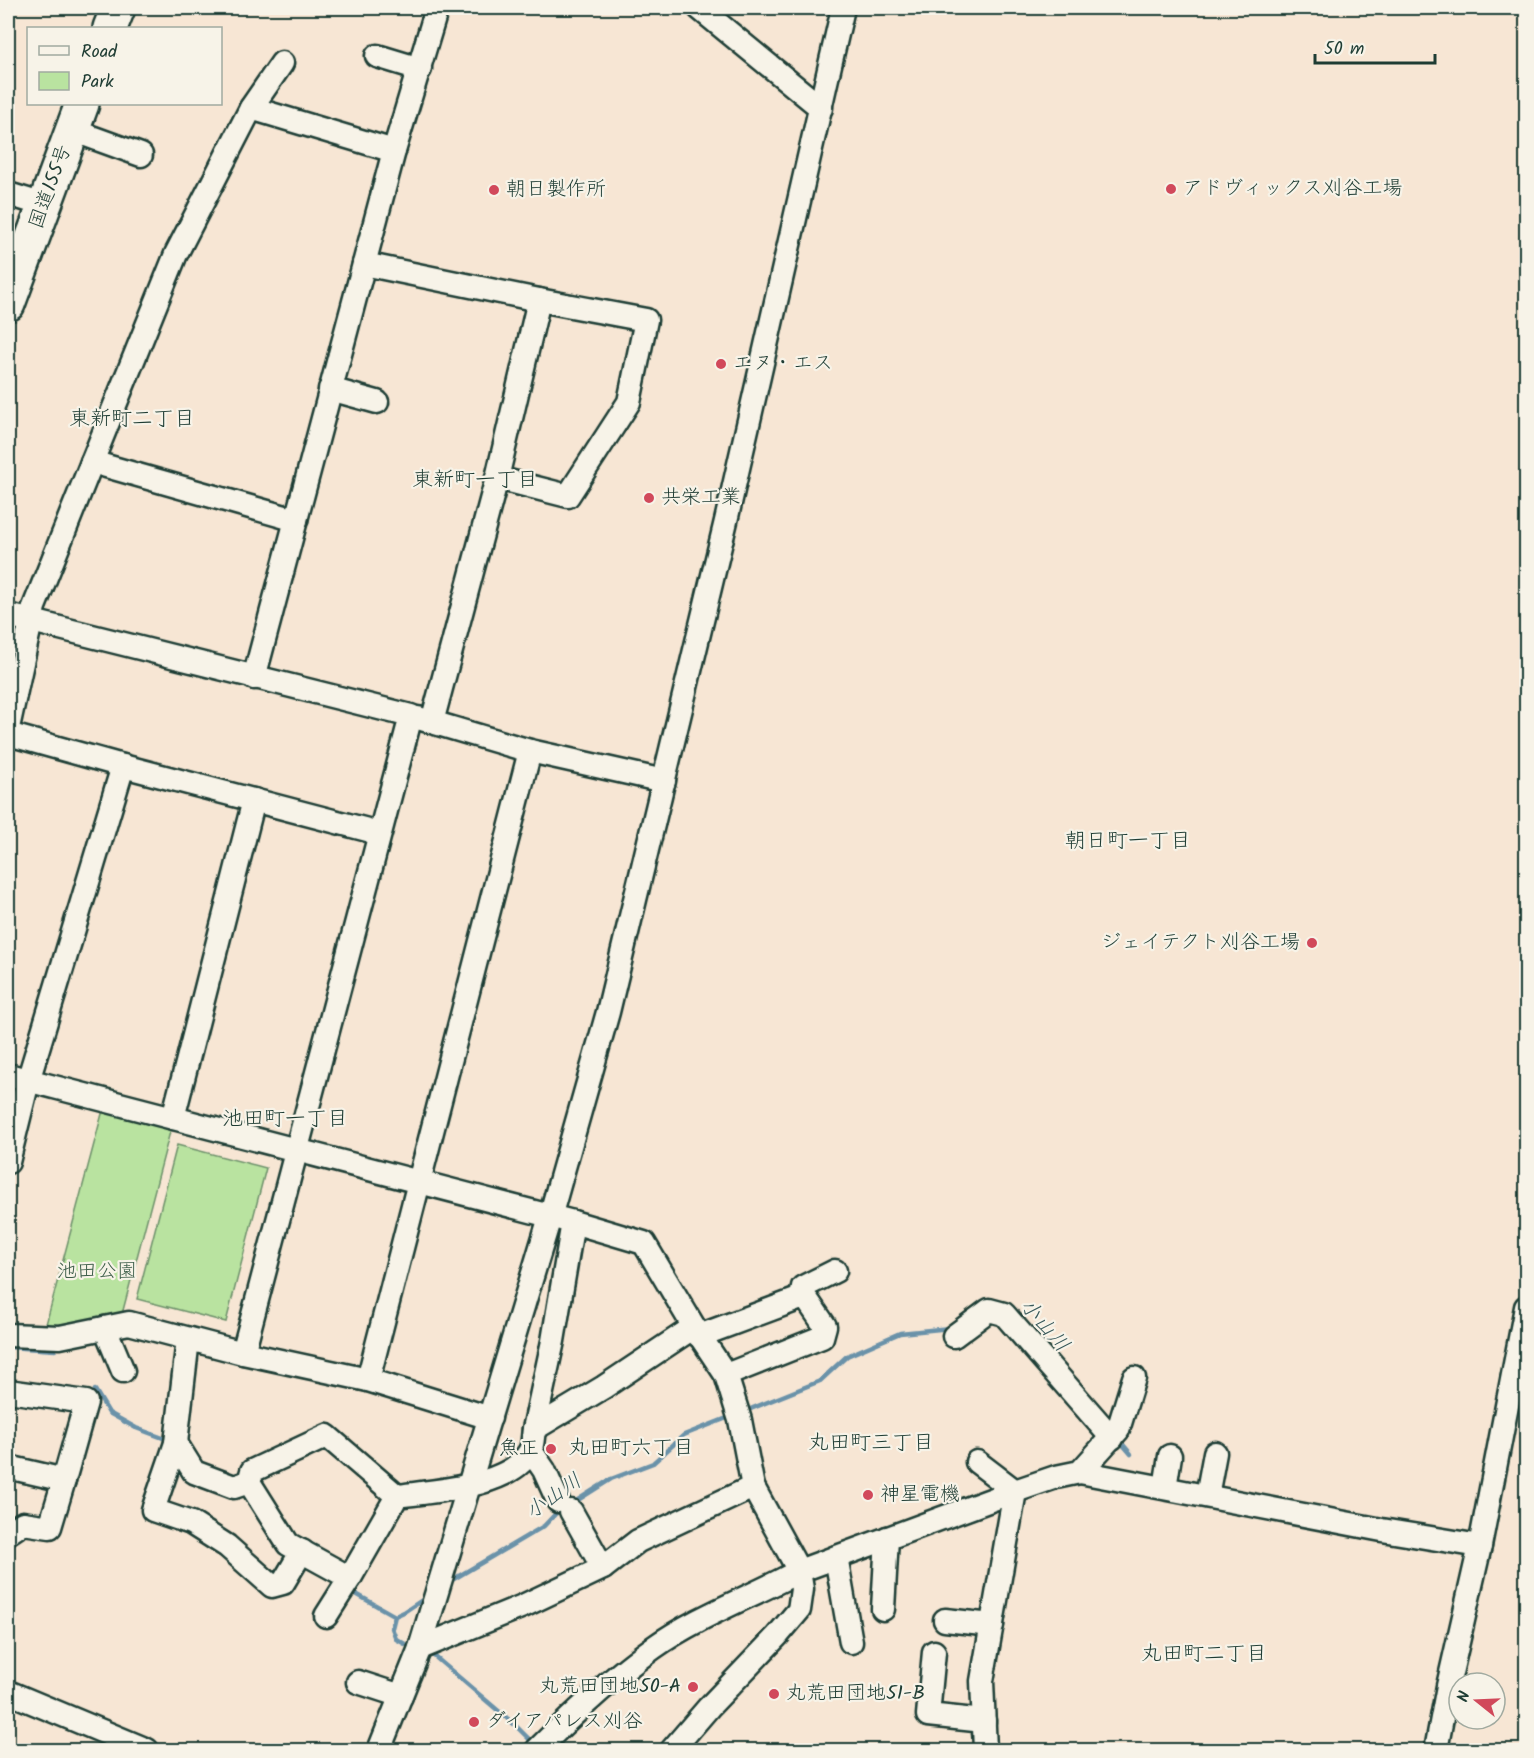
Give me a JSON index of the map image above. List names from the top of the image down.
{
  "streets": {
    "highway": ["国道155号"]
  },
  "districts": [
    "東新町二丁目",
    "東新町一丁目",
    "朝日町一丁目",
    "池田町一丁目",
    "丸田町三丁目",
    "丸田町六丁目",
    "丸田町二丁目"
  ],
  "water": ["小山川"],
  "parks": ["池田公園"],
  "places": [
    "アドヴィックス刈谷工場",
    "朝日製作所",
    "エヌ・エス",
    "共栄工業",
    "ジェイテクト刈谷工場",
    "魚正",
    "神星電機",
    "丸荒田団地50-A",
    "丸荒田団地51-B",
    "ダイアパレス刈谷"
  ],
  "legend": ["Road", "Park"],
  "scale_bar": "50 m",
  "north": "left"
}
